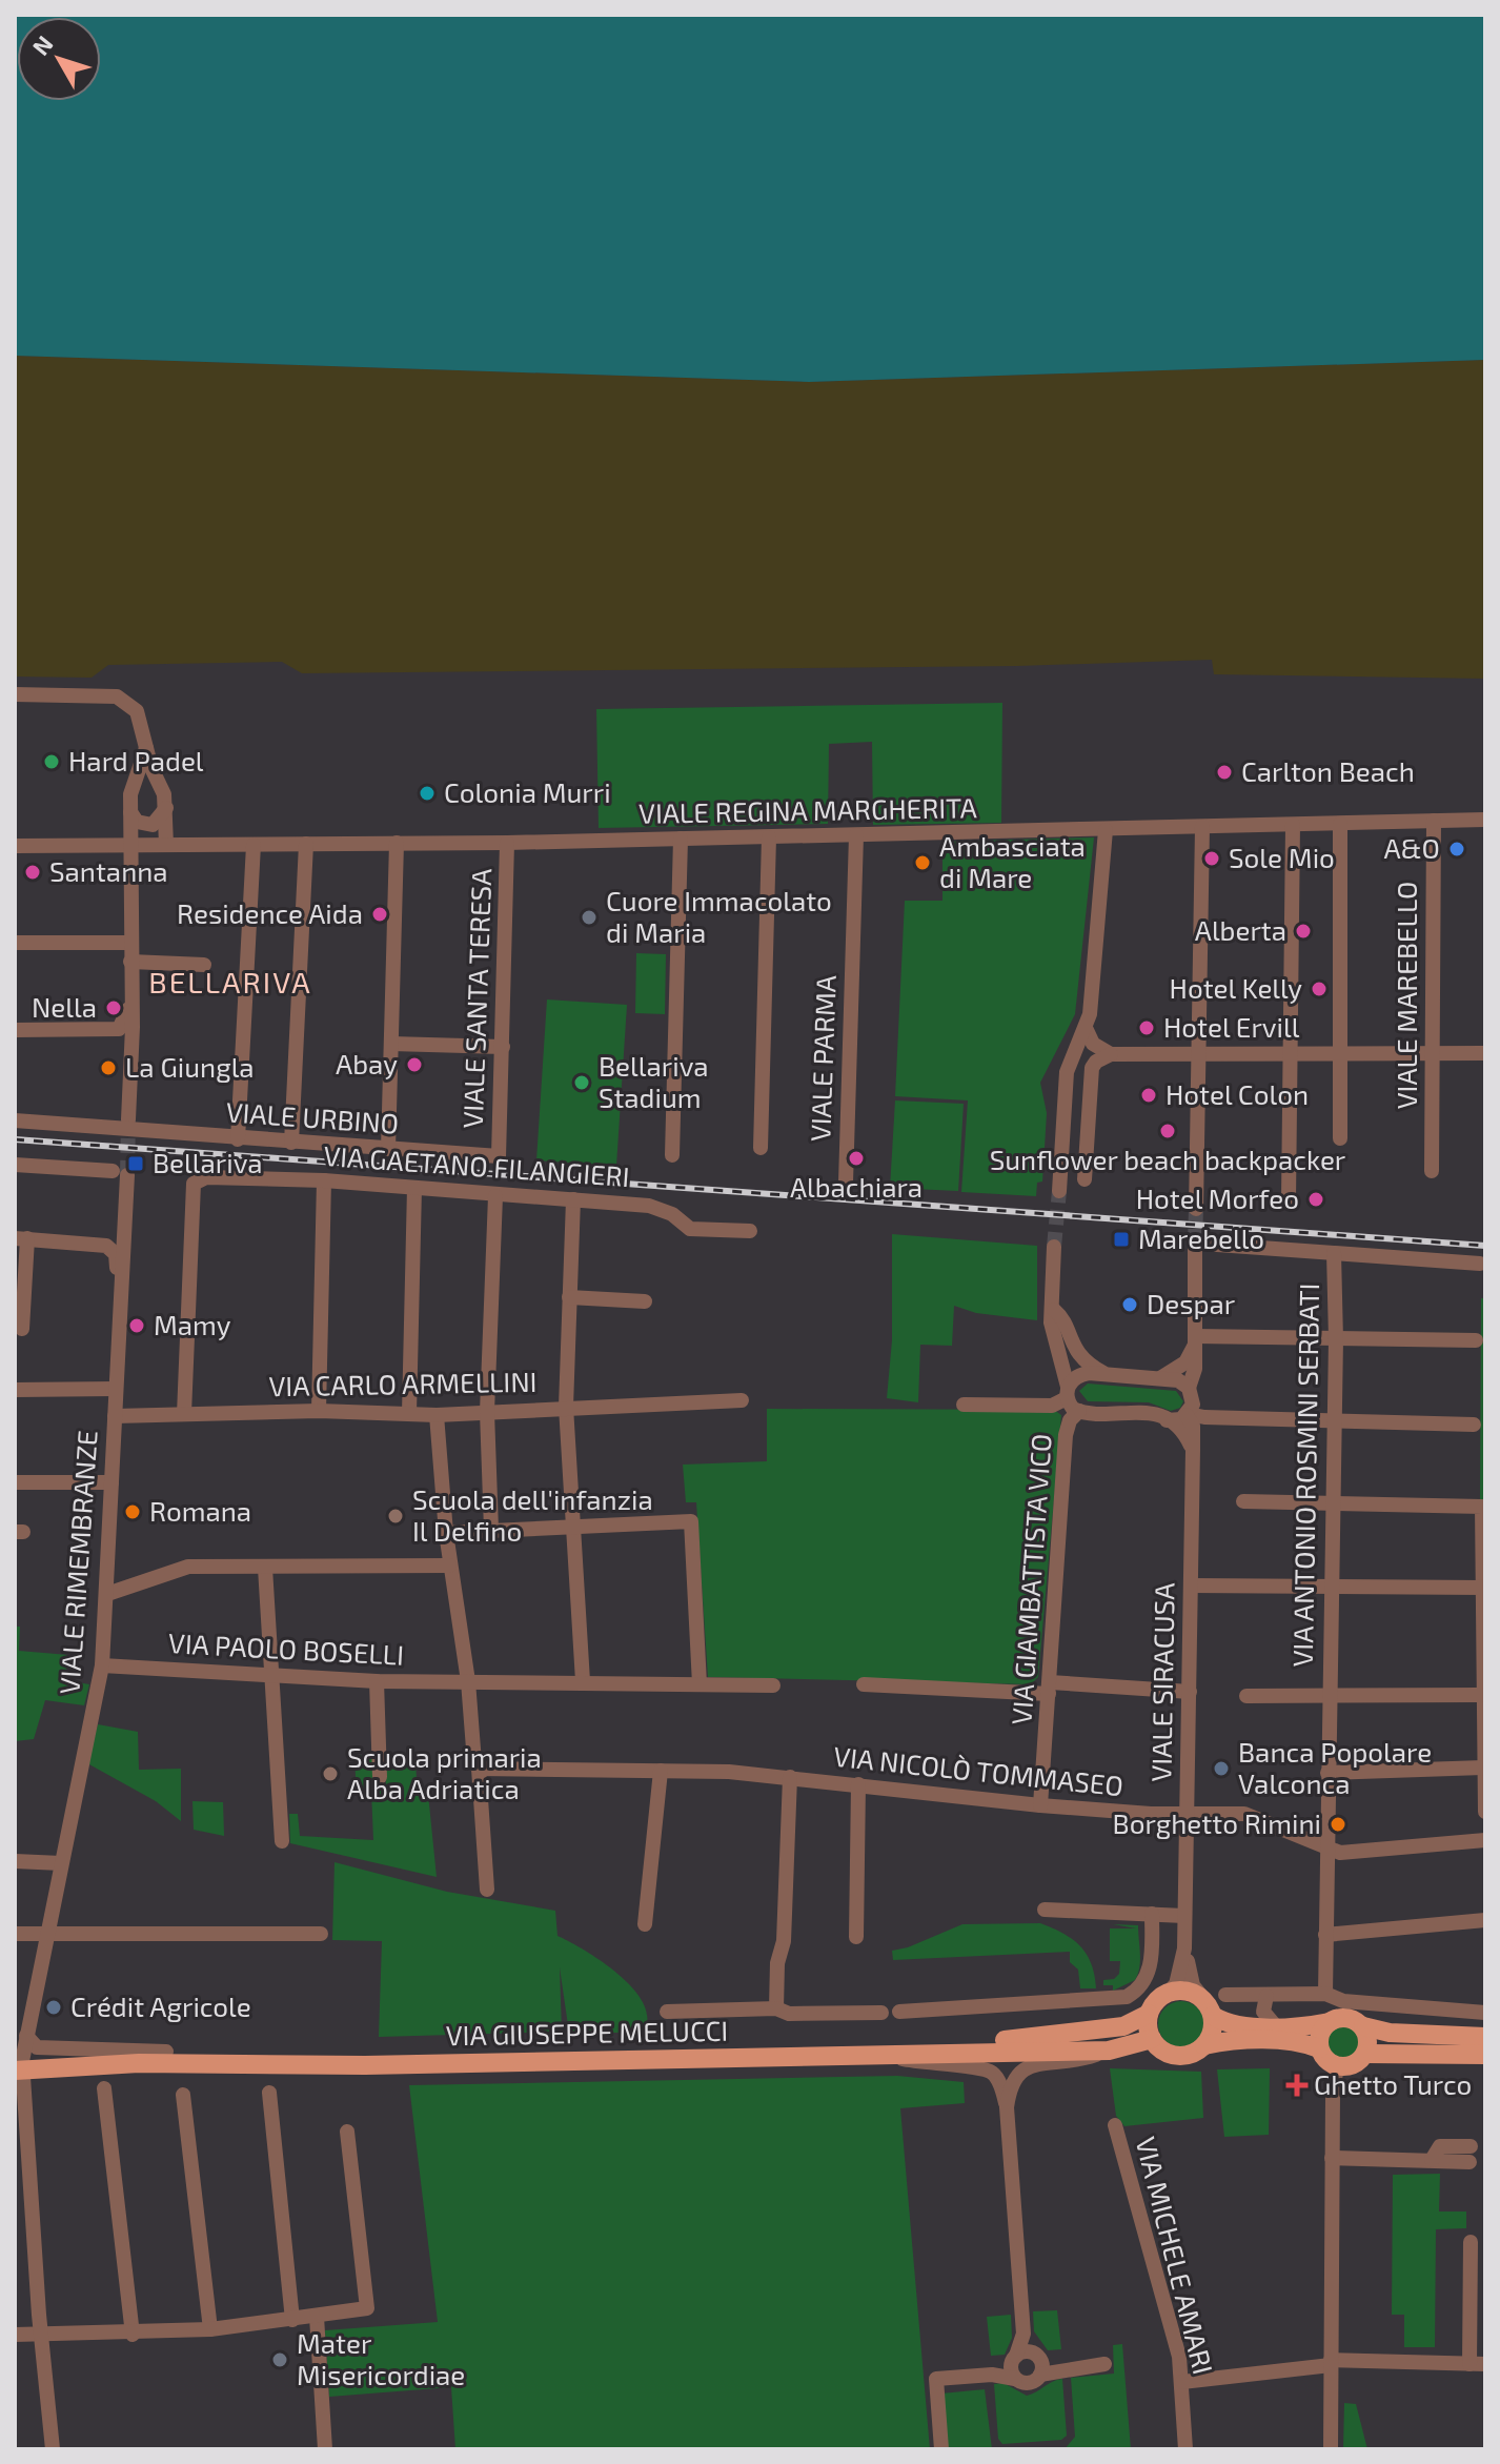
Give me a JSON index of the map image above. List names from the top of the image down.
{
  "streets": {
    "main road": ["VIA GIUSEPPE MELUCCI"],
    "street": [
      "VIALE REGINA MARGHERITA",
      "VIALE MAREBELLO",
      "VIALE SANTA TERESA",
      "VIALE PARMA",
      "VIALE URBINO",
      "VIA GAETANO FILANGIERI",
      "VIA CARLO ARMELLINI",
      "VIA ANTONIO ROSMINI SERBATI",
      "VIALE RIMEMBRANZE",
      "VIA GIAMBATTISTA VICO",
      "VIA PAOLO BOSELLI",
      "VIALE SIRACUSA",
      "VIA NICOLÒ TOMMASEO",
      "VIA MICHELE AMARI"
    ]
  },
  "crossings": [
    ["VIALE REGINA MARGHERITA", "VIALE MAREBELLO"],
    ["VIALE REGINA MARGHERITA", "VIALE SANTA TERESA"],
    ["VIALE REGINA MARGHERITA", "VIALE PARMA"],
    ["VIALE SANTA TERESA", "VIALE URBINO"],
    ["VIA GAETANO FILANGIERI", "VIA CARLO ARMELLINI"],
    ["VIA CARLO ARMELLINI", "VIALE RIMEMBRANZE"],
    ["VIA ANTONIO ROSMINI SERBATI", "VIA NICOLÒ TOMMASEO"],
    ["VIALE RIMEMBRANZE", "VIA PAOLO BOSELLI"],
    ["VIALE RIMEMBRANZE", "VIA GIUSEPPE MELUCCI"],
    ["VIA GIAMBATTISTA VICO", "VIA NICOLÒ TOMMASEO"],
    ["VIALE SIRACUSA", "VIA NICOLÒ TOMMASEO"],
    ["VIALE SIRACUSA", "VIA GIUSEPPE MELUCCI"]
  ],
  "districts": ["BELLARIVA"],
  "places": {
    "other": [
      "Hard Padel",
      "Carlton Beach",
      "Colonia Murri",
      "A&O",
      "Sole Mio",
      "Ambasciata di Mare",
      "Santanna",
      "Residence Aida",
      "Cuore Immacolato di Maria",
      "Alberta",
      "Hotel Kelly",
      "Nella",
      "Hotel Ervill",
      "Abay",
      "La Giungla",
      "Bellariva Stadium",
      "Hotel Colon",
      "Sunflower beach backpacker",
      "Albachiara",
      "Hotel Morfeo",
      "Despar",
      "Mamy",
      "Romana",
      "Scuola dell'infanzia Il Delfino",
      "Banca Popolare Valconca",
      "Scuola primaria Alba Adriatica",
      "Borghetto Rimini",
      "Crédit Agricole",
      "Mater Misericordiae"
    ],
    "transit": ["Bellariva", "Marebello"],
    "health": ["Ghetto Turco"]
  },
  "north": "top left"
}
